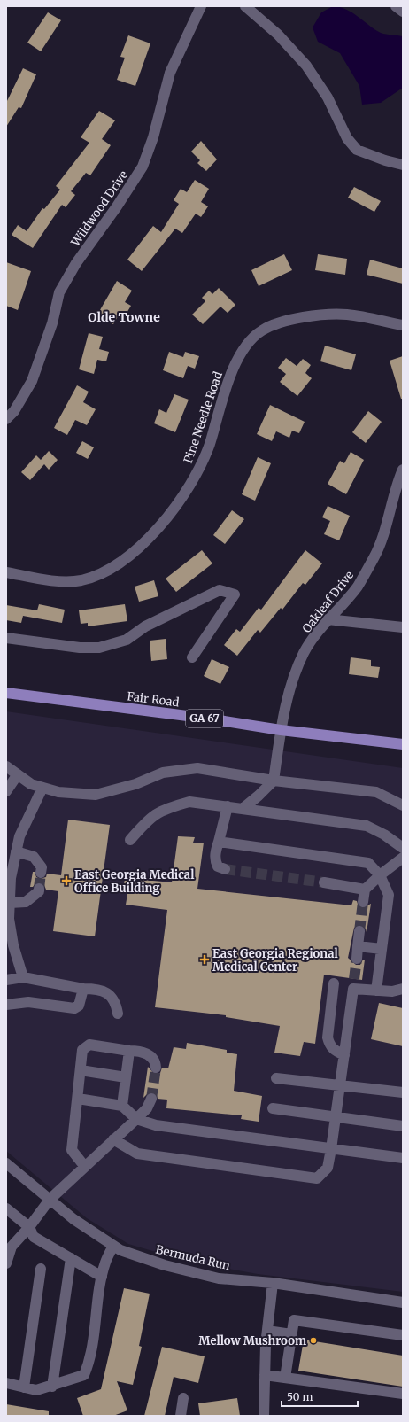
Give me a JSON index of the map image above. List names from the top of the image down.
{
  "streets": {
    "main road": ["Fair Road", "GA 67"],
    "street": [
      "Wildwood Drive",
      "Pine Needle Road",
      "Oakleaf Drive",
      "Bermuda Run"
    ]
  },
  "crossings": [
    ["Oakleaf Drive", "Fair Road"]
  ],
  "districts": ["Olde Towne"],
  "places": {
    "health": ["East Georgia Medical Office Building", "East Georgia Regional Medical Center"],
    "other": ["Mellow Mushroom"]
  },
  "scale_bar": "50 m"
}
